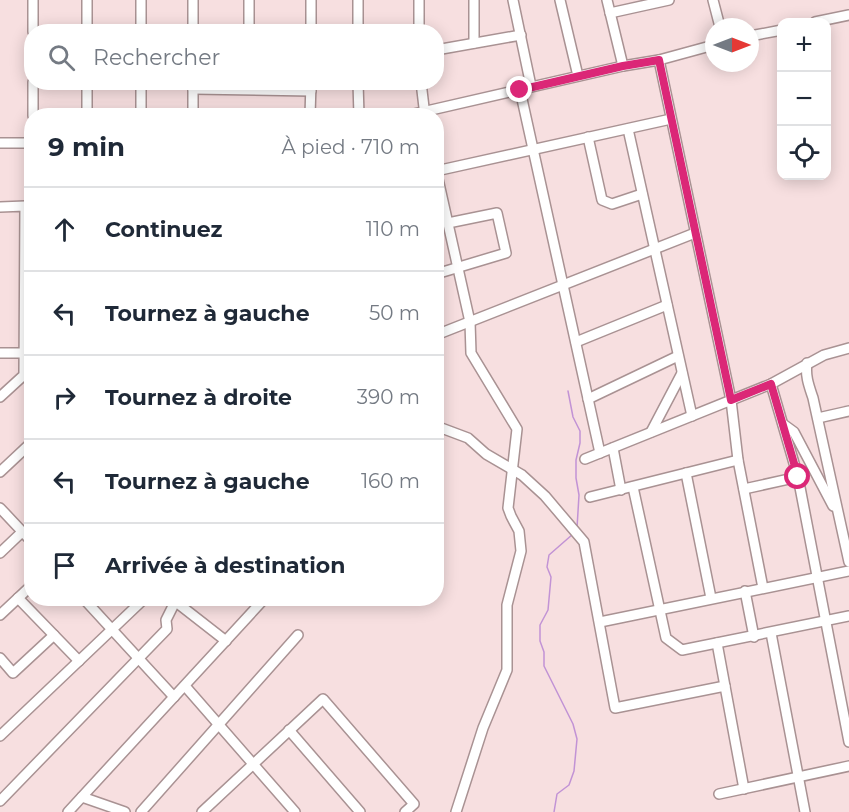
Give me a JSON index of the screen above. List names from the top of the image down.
{
  "north": "right",
  "page": {
    "map_buttons": ["+", "−"],
    "search": "Rechercher",
    "heading": ["9 min", "À pied · 710 m"],
    "list": [
      ["Continuez", "110 m"],
      ["Tournez à gauche", "50 m"],
      ["Tournez à droite", "390 m"],
      ["Tournez à gauche", "160 m"],
      "Arrivée à destination"
    ]
  }
}
